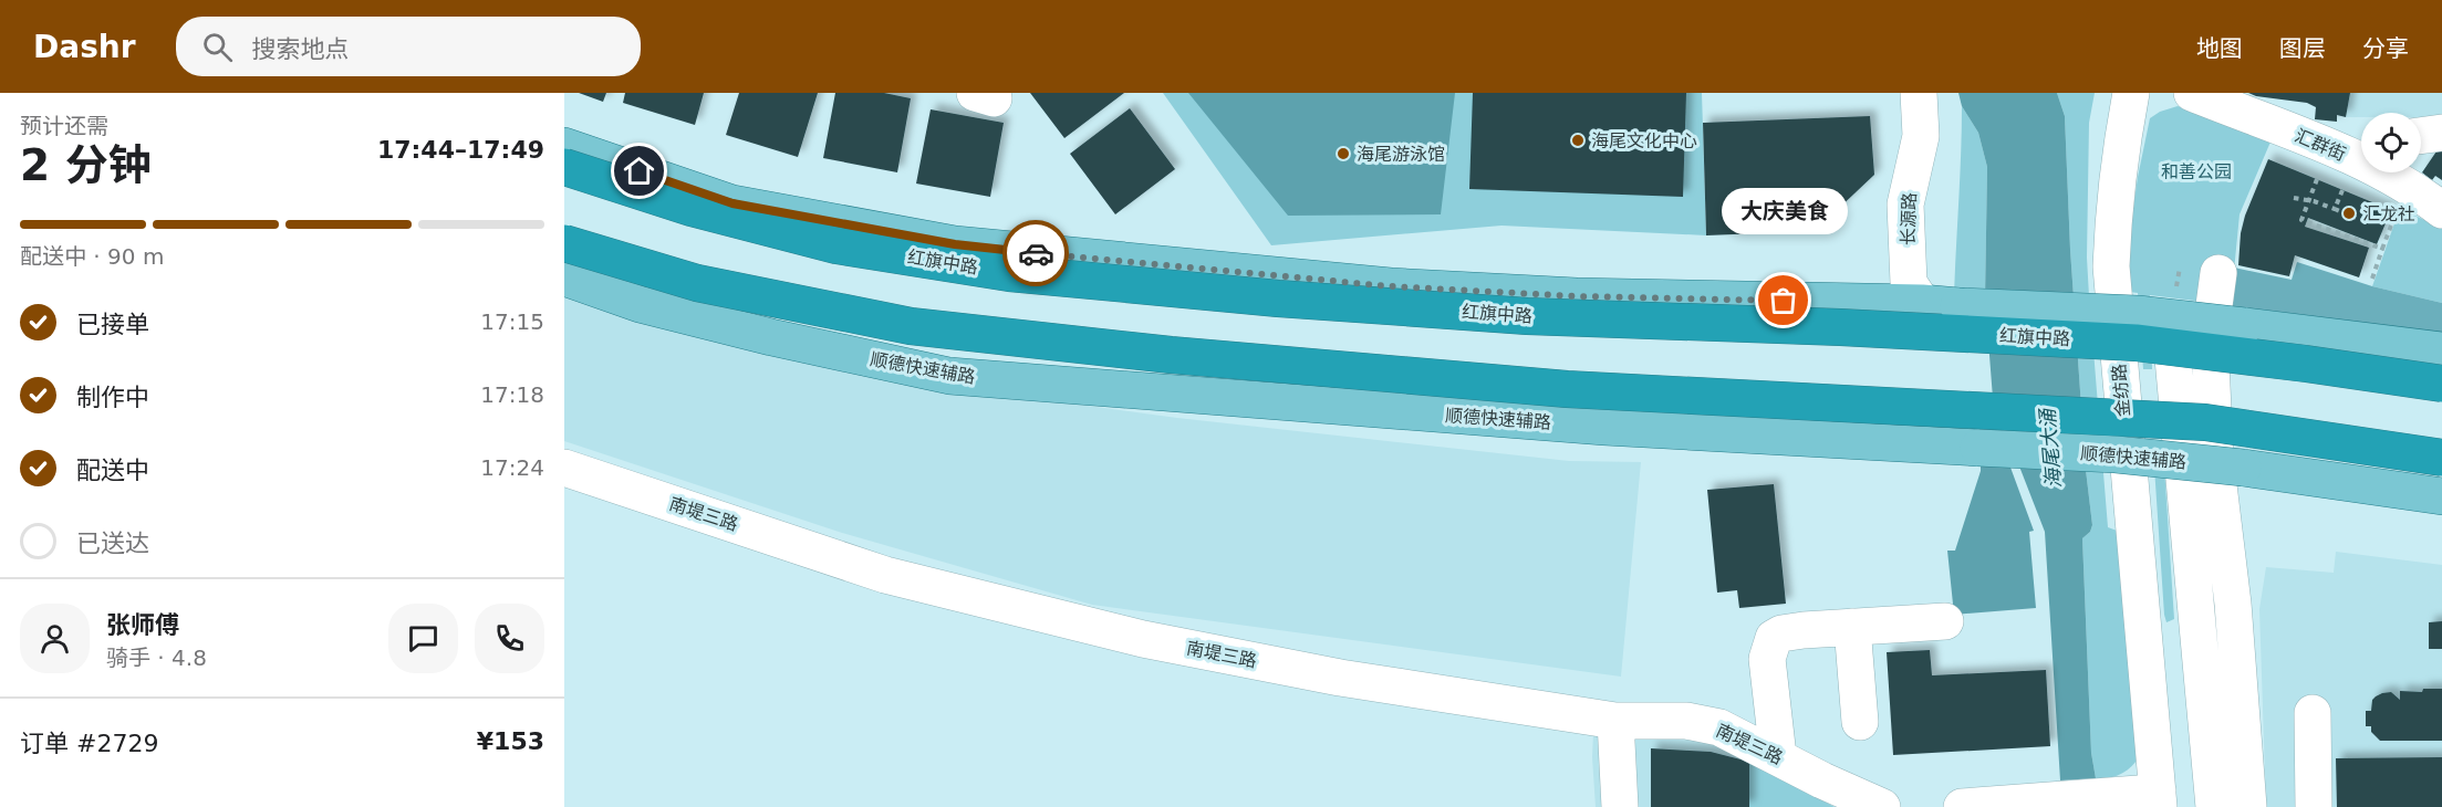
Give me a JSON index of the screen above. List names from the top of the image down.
{
  "streets": {
    "highway": ["红旗中路"],
    "main road": ["顺德快速辅路"],
    "street": [
      "汇群街",
      "长源路",
      "金纺路",
      "南堤三路"
    ]
  },
  "water": ["海尾大涌"],
  "parks": ["和善公园"],
  "places": [
    "海尾文化中心",
    "海尾游泳馆",
    "汇龙社",
    "大庆美食"
  ],
  "page": {
    "header": "Dashr",
    "search": "搜索地点",
    "nav": ["地图", "图层", "分享"],
    "heading": ["2 分钟", "预计还需", "17:44–17:49"],
    "panel": [
      "张师傅",
      "骑手 · 4.8",
      "订单 #2729",
      "¥153"
    ],
    "bubble": "大庆美食",
    "bar": "配送中 · 90 m",
    "list": [
      ["已接单", "17:15"],
      ["制作中", "17:18"],
      ["配送中", "17:24"],
      "已送达"
    ]
  }
}
